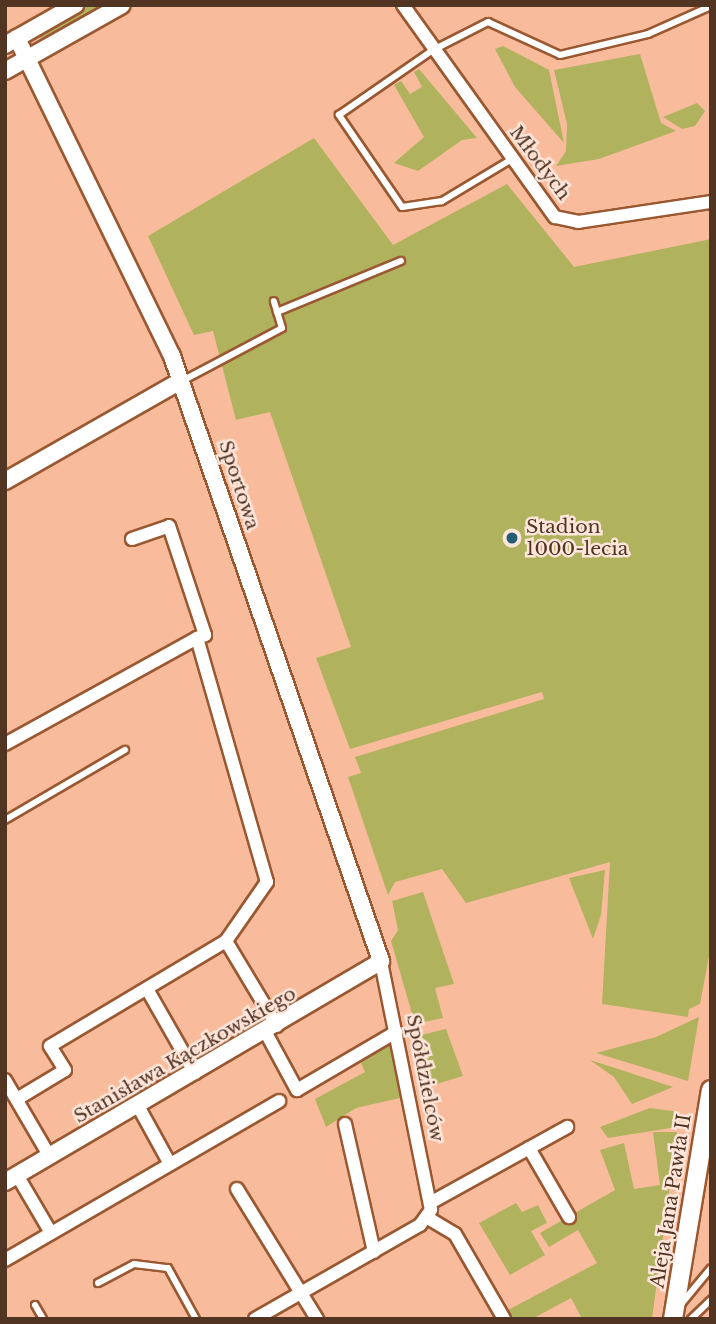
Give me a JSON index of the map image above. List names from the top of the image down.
{
  "streets": {
    "main road": ["Aleja Jana Pawła II"],
    "street": [
      "Młodych",
      "Sportowa",
      "Stanisława Kączkowskiego",
      "Spółdzielców"
    ]
  },
  "crossings": [
    ["Sportowa", "Stanisława Kączkowskiego"],
    ["Sportowa", "Spółdzielców"],
    ["Stanisława Kączkowskiego", "Spółdzielców"]
  ],
  "places": ["Stadion 1000-lecia"]
}
